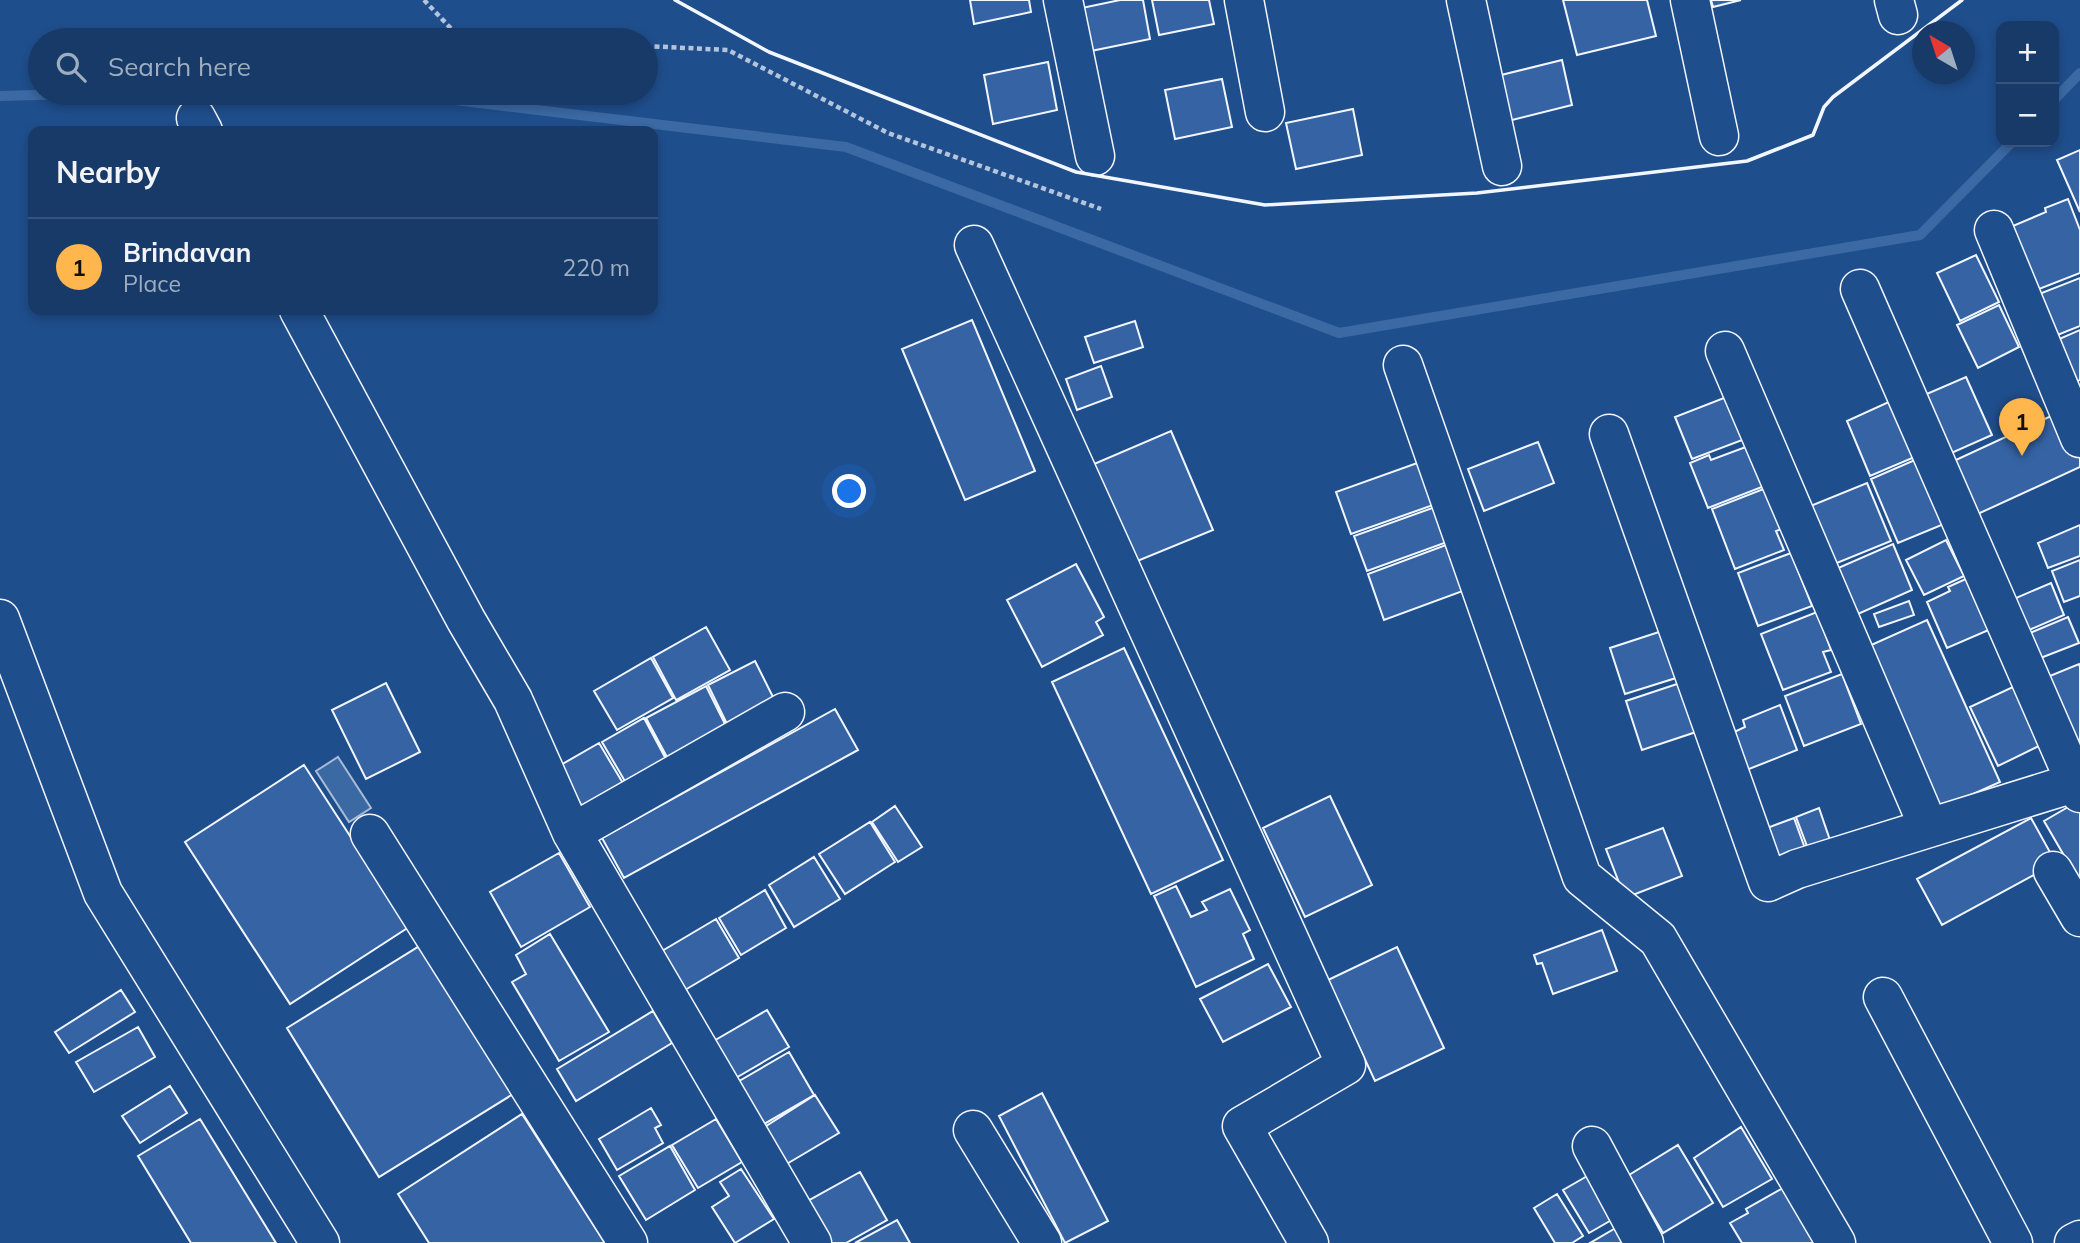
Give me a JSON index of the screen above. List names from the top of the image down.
{
  "north": "top left",
  "page": {
    "map_buttons": ["+", "−"],
    "search": "Search here",
    "heading": "Nearby",
    "list": [
      {
        "mark": "1",
        "name": "Brindavan",
        "note": "Place",
        "value": "220 m"
      }
    ],
    "pins": "1"
  }
}
